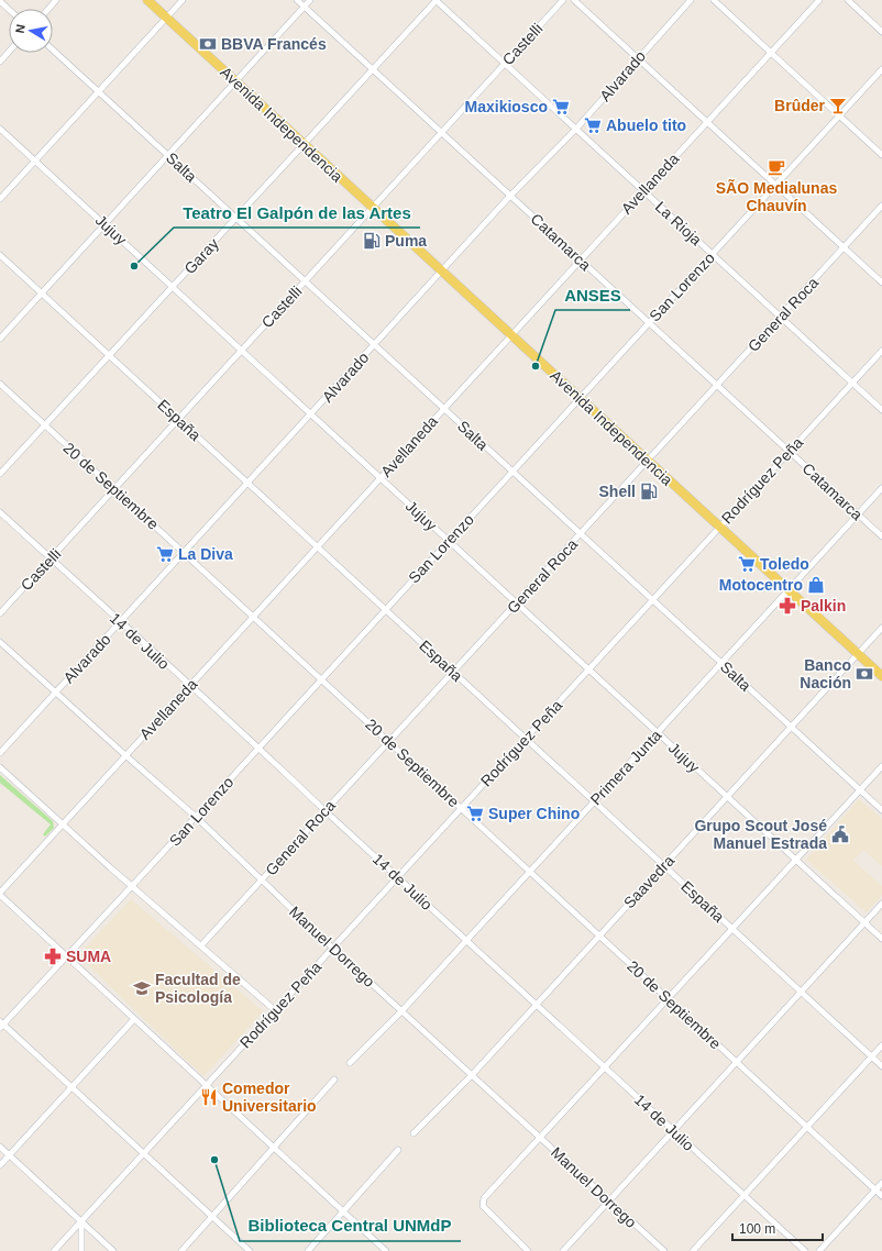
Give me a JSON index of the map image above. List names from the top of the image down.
{
  "streets": {
    "main road": ["Avenida Independencia"],
    "street": [
      "Castelli",
      "Alvarado",
      "Salta",
      "Avellaneda",
      "La Rioja",
      "Jujuy",
      "Catamarca",
      "Garay",
      "San Lorenzo",
      "General Roca",
      "España",
      "Rodríguez Peña",
      "20 de Septiembre",
      "14 de Julio",
      "Primera Junta",
      "Saavedra",
      "Manuel Dorrego"
    ]
  },
  "crossings": [
    ["Castelli", "Avenida Independencia"],
    ["Castelli", "Salta"],
    ["Castelli", "La Rioja"],
    ["Castelli", "Jujuy"],
    ["Castelli", "Catamarca"],
    ["Castelli", "España"],
    ["Castelli", "20 de Septiembre"],
    ["Castelli", "14 de Julio"],
    ["Alvarado", "Avenida Independencia"],
    ["Alvarado", "Salta"],
    ["Alvarado", "La Rioja"],
    ["Alvarado", "Jujuy"],
    ["Alvarado", "Catamarca"],
    ["Alvarado", "España"],
    ["Alvarado", "20 de Septiembre"],
    ["Alvarado", "14 de Julio"],
    ["Alvarado", "Manuel Dorrego"],
    ["Avenida Independencia", "Avellaneda"],
    ["Avenida Independencia", "Garay"],
    ["Avenida Independencia", "San Lorenzo"],
    ["Avenida Independencia", "General Roca"],
    ["Avenida Independencia", "Rodríguez Peña"],
    ["Avenida Independencia", "Primera Junta"],
    ["Avenida Independencia", "Saavedra"],
    ["Salta", "Avellaneda"],
    ["Salta", "Garay"],
    ["Salta", "San Lorenzo"],
    ["Salta", "General Roca"],
    ["Salta", "Rodríguez Peña"],
    ["Salta", "Primera Junta"],
    ["Salta", "Saavedra"],
    ["Avellaneda", "La Rioja"],
    ["Avellaneda", "Jujuy"],
    ["Avellaneda", "Catamarca"],
    ["Avellaneda", "España"],
    ["Avellaneda", "20 de Septiembre"],
    ["Avellaneda", "14 de Julio"],
    ["Avellaneda", "Manuel Dorrego"],
    ["La Rioja", "Garay"],
    ["La Rioja", "San Lorenzo"],
    ["La Rioja", "General Roca"],
    ["La Rioja", "Rodríguez Peña"],
    ["Jujuy", "Garay"],
    ["Jujuy", "San Lorenzo"],
    ["Jujuy", "General Roca"],
    ["Jujuy", "Rodríguez Peña"],
    ["Jujuy", "Primera Junta"],
    ["Jujuy", "Saavedra"],
    ["Catamarca", "Garay"],
    ["Catamarca", "San Lorenzo"],
    ["Catamarca", "General Roca"],
    ["Catamarca", "Rodríguez Peña"],
    ["Catamarca", "Primera Junta"],
    ["Garay", "España"],
    ["Garay", "20 de Septiembre"],
    ["San Lorenzo", "España"],
    ["San Lorenzo", "20 de Septiembre"],
    ["San Lorenzo", "14 de Julio"],
    ["San Lorenzo", "Manuel Dorrego"],
    ["General Roca", "España"],
    ["General Roca", "20 de Septiembre"],
    ["General Roca", "14 de Julio"],
    ["General Roca", "Manuel Dorrego"],
    ["España", "Rodríguez Peña"],
    ["España", "Primera Junta"],
    ["España", "Saavedra"],
    ["Rodríguez Peña", "20 de Septiembre"],
    ["Rodríguez Peña", "14 de Julio"],
    ["Rodríguez Peña", "Manuel Dorrego"],
    ["20 de Septiembre", "Primera Junta"],
    ["20 de Septiembre", "Saavedra"],
    ["14 de Julio", "Primera Junta"],
    ["14 de Julio", "Saavedra"],
    ["Primera Junta", "Manuel Dorrego"],
    ["Saavedra", "Manuel Dorrego"]
  ],
  "places": {
    "bank": ["BBVA Francés", "Banco Nación"],
    "bar": ["Brûder"],
    "supermarket": [
      "Maxikiosco",
      "Abuelo tito",
      "La Diva",
      "Toledo",
      "Super Chino"
    ],
    "cafe": ["SÃO Medialunas Chauvín"],
    "fuel station": ["Puma", "Shell"],
    "other": ["Teatro El Galpón de las Artes", "ANSES", "Biblioteca Central UNMdP"],
    "shop": ["Motocentro"],
    "pharmacy": ["Palkin", "SUMA"],
    "public building": ["Grupo Scout José Manuel Estrada"],
    "school or university": ["Facultad de Psicología"],
    "restaurant": ["Comedor Universitario"]
  },
  "scale_bar": "100 m",
  "north": "left"
}
